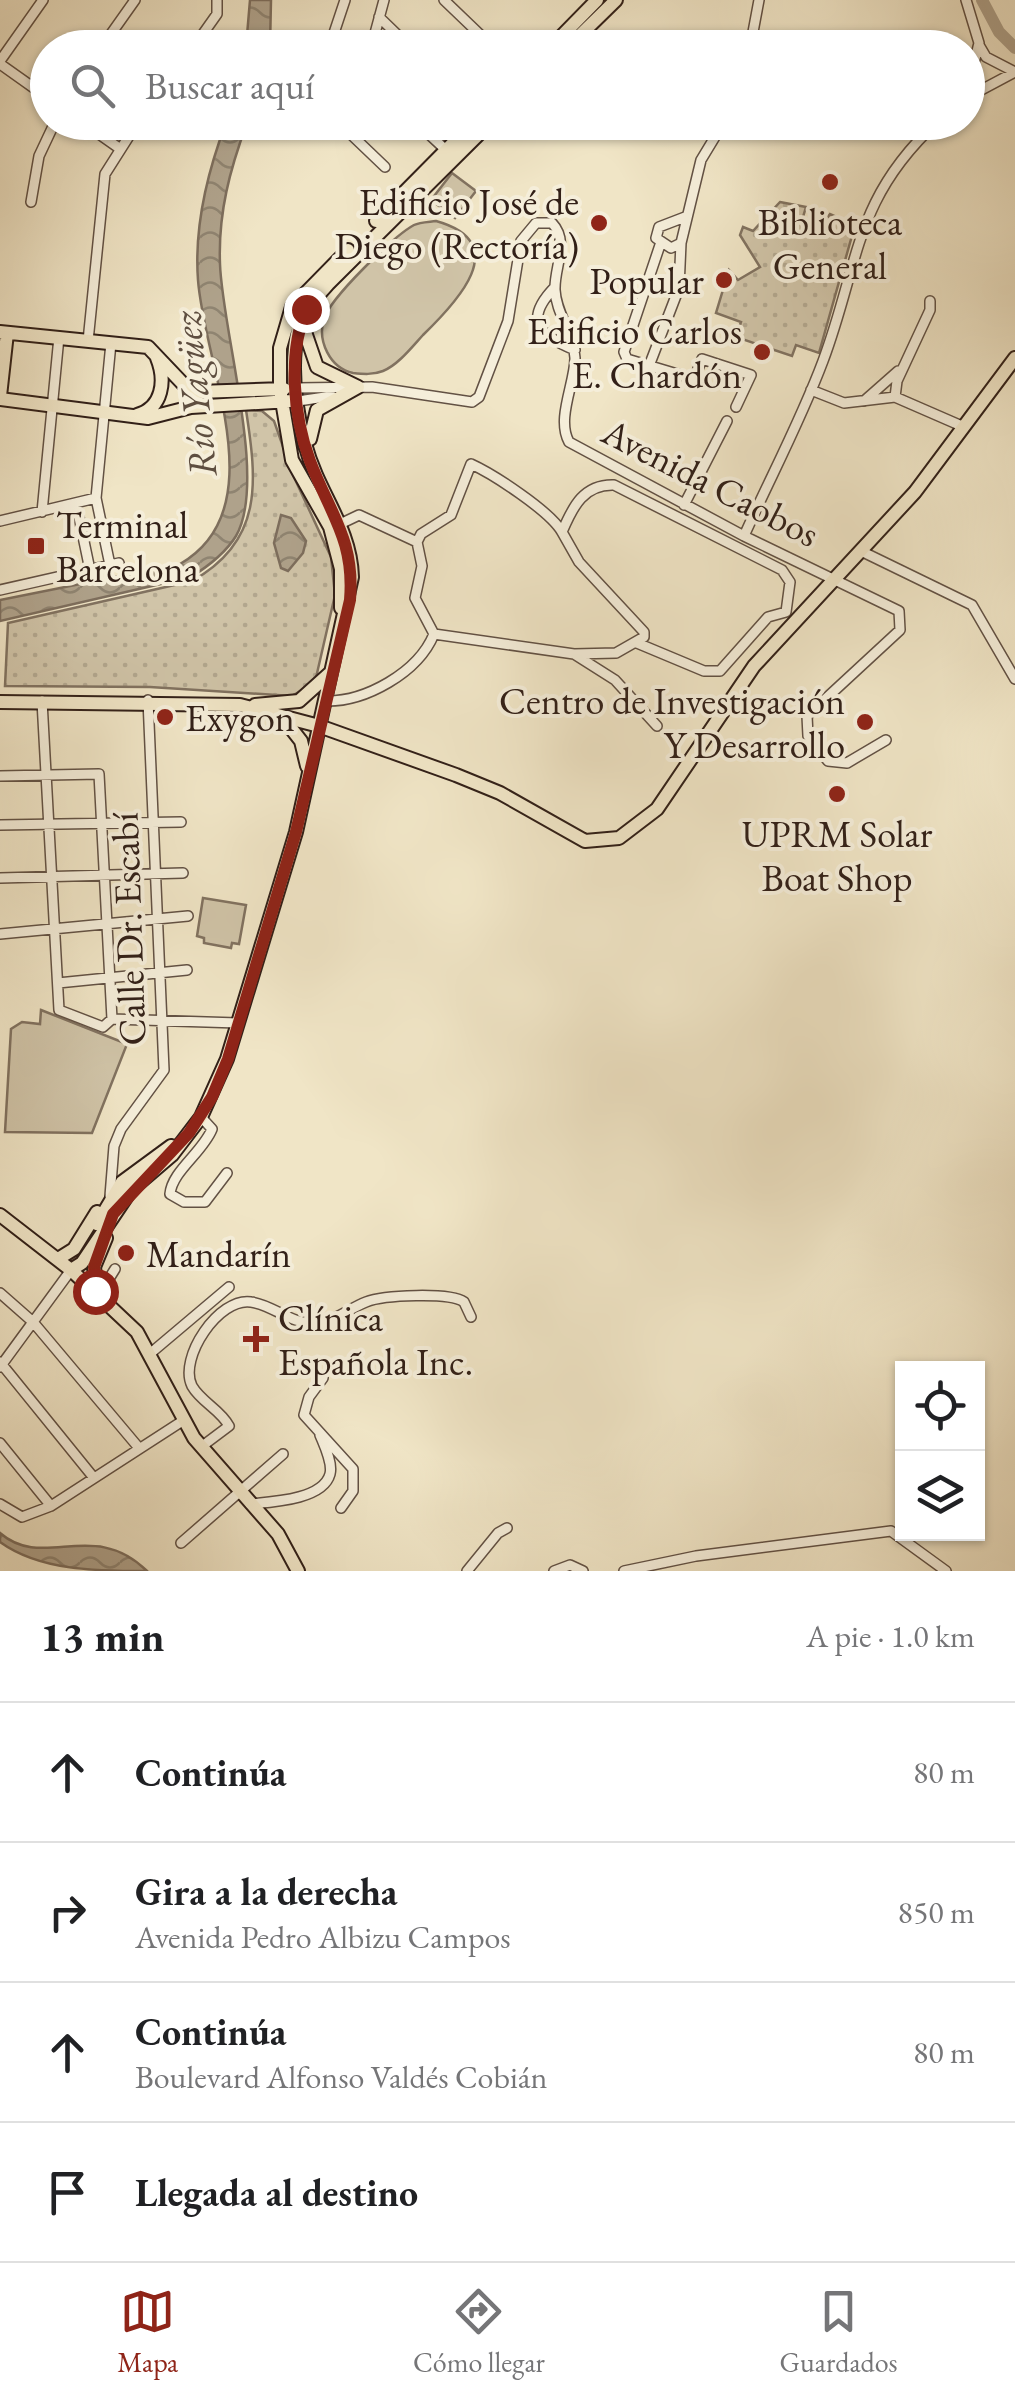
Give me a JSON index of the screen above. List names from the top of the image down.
{
  "streets": {
    "street": ["Avenida Caobos", "Calle Dr. Escabí"]
  },
  "water": ["Río Yagüez"],
  "places": {
    "other": [
      "Biblioteca General",
      "Edificio José de Diego (Rectoría)",
      "Popular",
      "Edificio Carlos E. Chardón",
      "Exygon",
      "Centro de Investigación Y Desarrollo",
      "UPRM Solar Boat Shop",
      "Mandarín"
    ],
    "transit": ["Terminal Barcelona"],
    "health": ["Clínica Española Inc."]
  },
  "page": {
    "search": "Buscar aquí",
    "heading": ["13 min", "A pie · 1.0 km"],
    "list": [
      ["Continúa", "80 m"],
      ["Gira a la derecha", "Avenida Pedro Albizu Campos", "850 m"],
      ["Continúa", "Boulevard Alfonso Valdés Cobián", "80 m"],
      "Llegada al destino"
    ],
    "nav": ["Mapa", "Cómo llegar", "Guardados"]
  }
}
